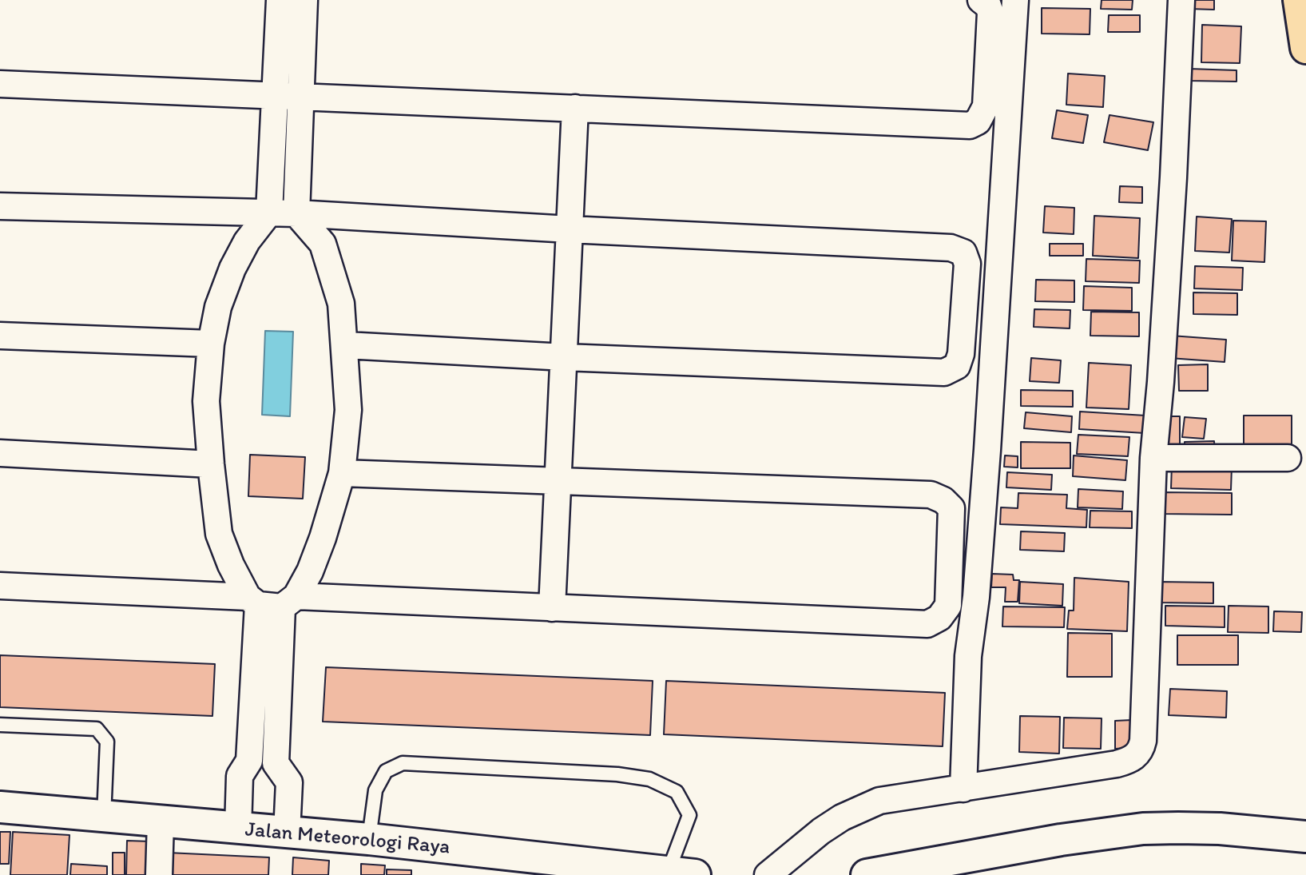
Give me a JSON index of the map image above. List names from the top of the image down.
{
  "streets": {
    "main road": ["Jalan Meteorologi Raya"]
  }
}
